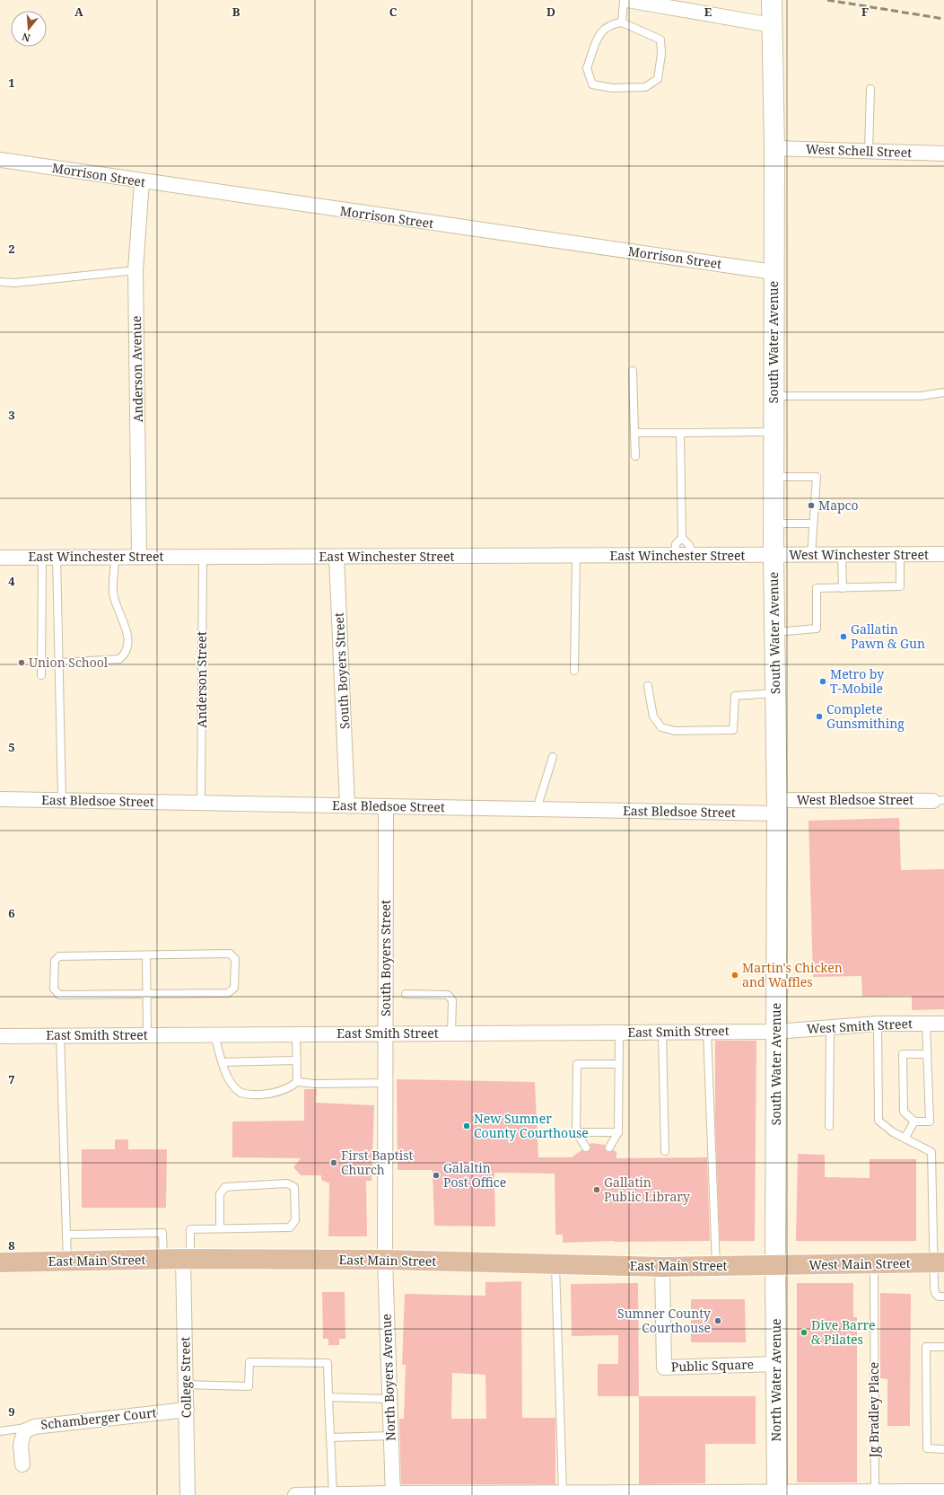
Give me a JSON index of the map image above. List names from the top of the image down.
{
  "streets": {
    "main road": [
      "South Water Avenue",
      "East Main Street",
      "West Main Street",
      "North Water Avenue"
    ],
    "street": [
      "West Schell Street",
      "Morrison Street",
      "Anderson Avenue",
      "West Winchester Street",
      "East Winchester Street",
      "South Boyers Street",
      "West Bledsoe Street",
      "East Bledsoe Street",
      "West Smith Street",
      "East Smith Street",
      "Public Square",
      "College Street",
      "North Boyers Avenue",
      "Schamberger Court"
    ],
    "lane": ["Anderson Street", "Jg Bradley Place"]
  },
  "crossings": [
    ["West Schell Street", "South Water Avenue"],
    ["Morrison Street", "South Water Avenue"],
    ["Morrison Street", "Anderson Avenue"],
    ["South Water Avenue", "West Winchester Street"],
    ["South Water Avenue", "East Winchester Street"],
    ["South Water Avenue", "West Bledsoe Street"],
    ["South Water Avenue", "East Bledsoe Street"],
    ["South Water Avenue", "West Smith Street"],
    ["South Water Avenue", "East Smith Street"],
    ["South Water Avenue", "East Main Street"],
    ["South Water Avenue", "West Main Street"],
    ["South Water Avenue", "North Water Avenue"],
    ["Anderson Avenue", "East Winchester Street"],
    ["West Winchester Street", "East Winchester Street"],
    ["East Winchester Street", "South Boyers Street"],
    ["East Winchester Street", "Anderson Street"],
    ["South Boyers Street", "East Bledsoe Street"],
    ["South Boyers Street", "East Smith Street"],
    ["South Boyers Street", "East Main Street"],
    ["South Boyers Street", "North Boyers Avenue"],
    ["Anderson Street", "East Bledsoe Street"],
    ["West Bledsoe Street", "East Bledsoe Street"],
    ["West Smith Street", "East Smith Street"],
    ["East Main Street", "West Main Street"],
    ["East Main Street", "Public Square"],
    ["East Main Street", "College Street"],
    ["East Main Street", "North Boyers Avenue"],
    ["East Main Street", "North Water Avenue"],
    ["West Main Street", "North Water Avenue"],
    ["West Main Street", "Jg Bradley Place"],
    ["Public Square", "North Water Avenue"],
    ["College Street", "Schamberger Court"]
  ],
  "places": [
    "Mapco",
    "Gallatin Pawn & Gun",
    "Union School",
    "Metro by T-Mobile",
    "Complete Gunsmithing",
    "Martin's Chicken and Waffles",
    "New Sumner County Courthouse",
    "First Baptist Church",
    "Galaltin Post Office",
    "Gallatin Public Library",
    "Sumner County Courthouse",
    "Dive Barre & Pilates"
  ],
  "north": "bottom",
  "grid": {
    "columns": [
      "A",
      "B",
      "C",
      "D",
      "E",
      "F"
    ],
    "rows": [
      "1",
      "2",
      "3",
      "4",
      "5",
      "6",
      "7",
      "8",
      "9"
    ]
  }
}
